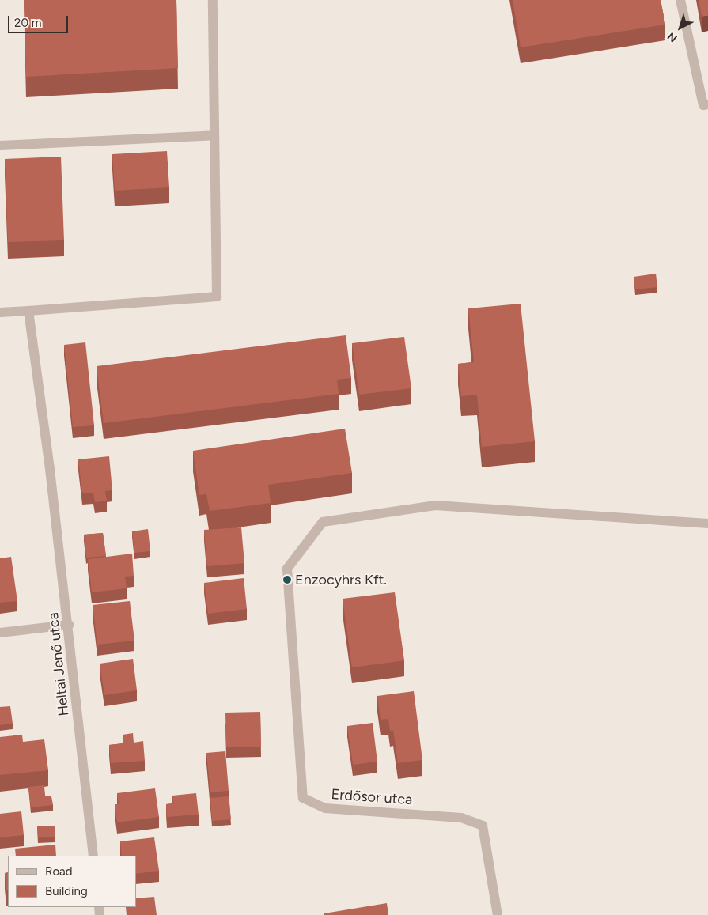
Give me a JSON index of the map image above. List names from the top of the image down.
{
  "streets": {
    "street": ["Heltai Jenő utca", "Erdősor utca"]
  },
  "places": ["Enzocyhrs Kft."],
  "legend": ["Road", "Building"],
  "scale_bar": "20 m",
  "north": "bottom left"
}
